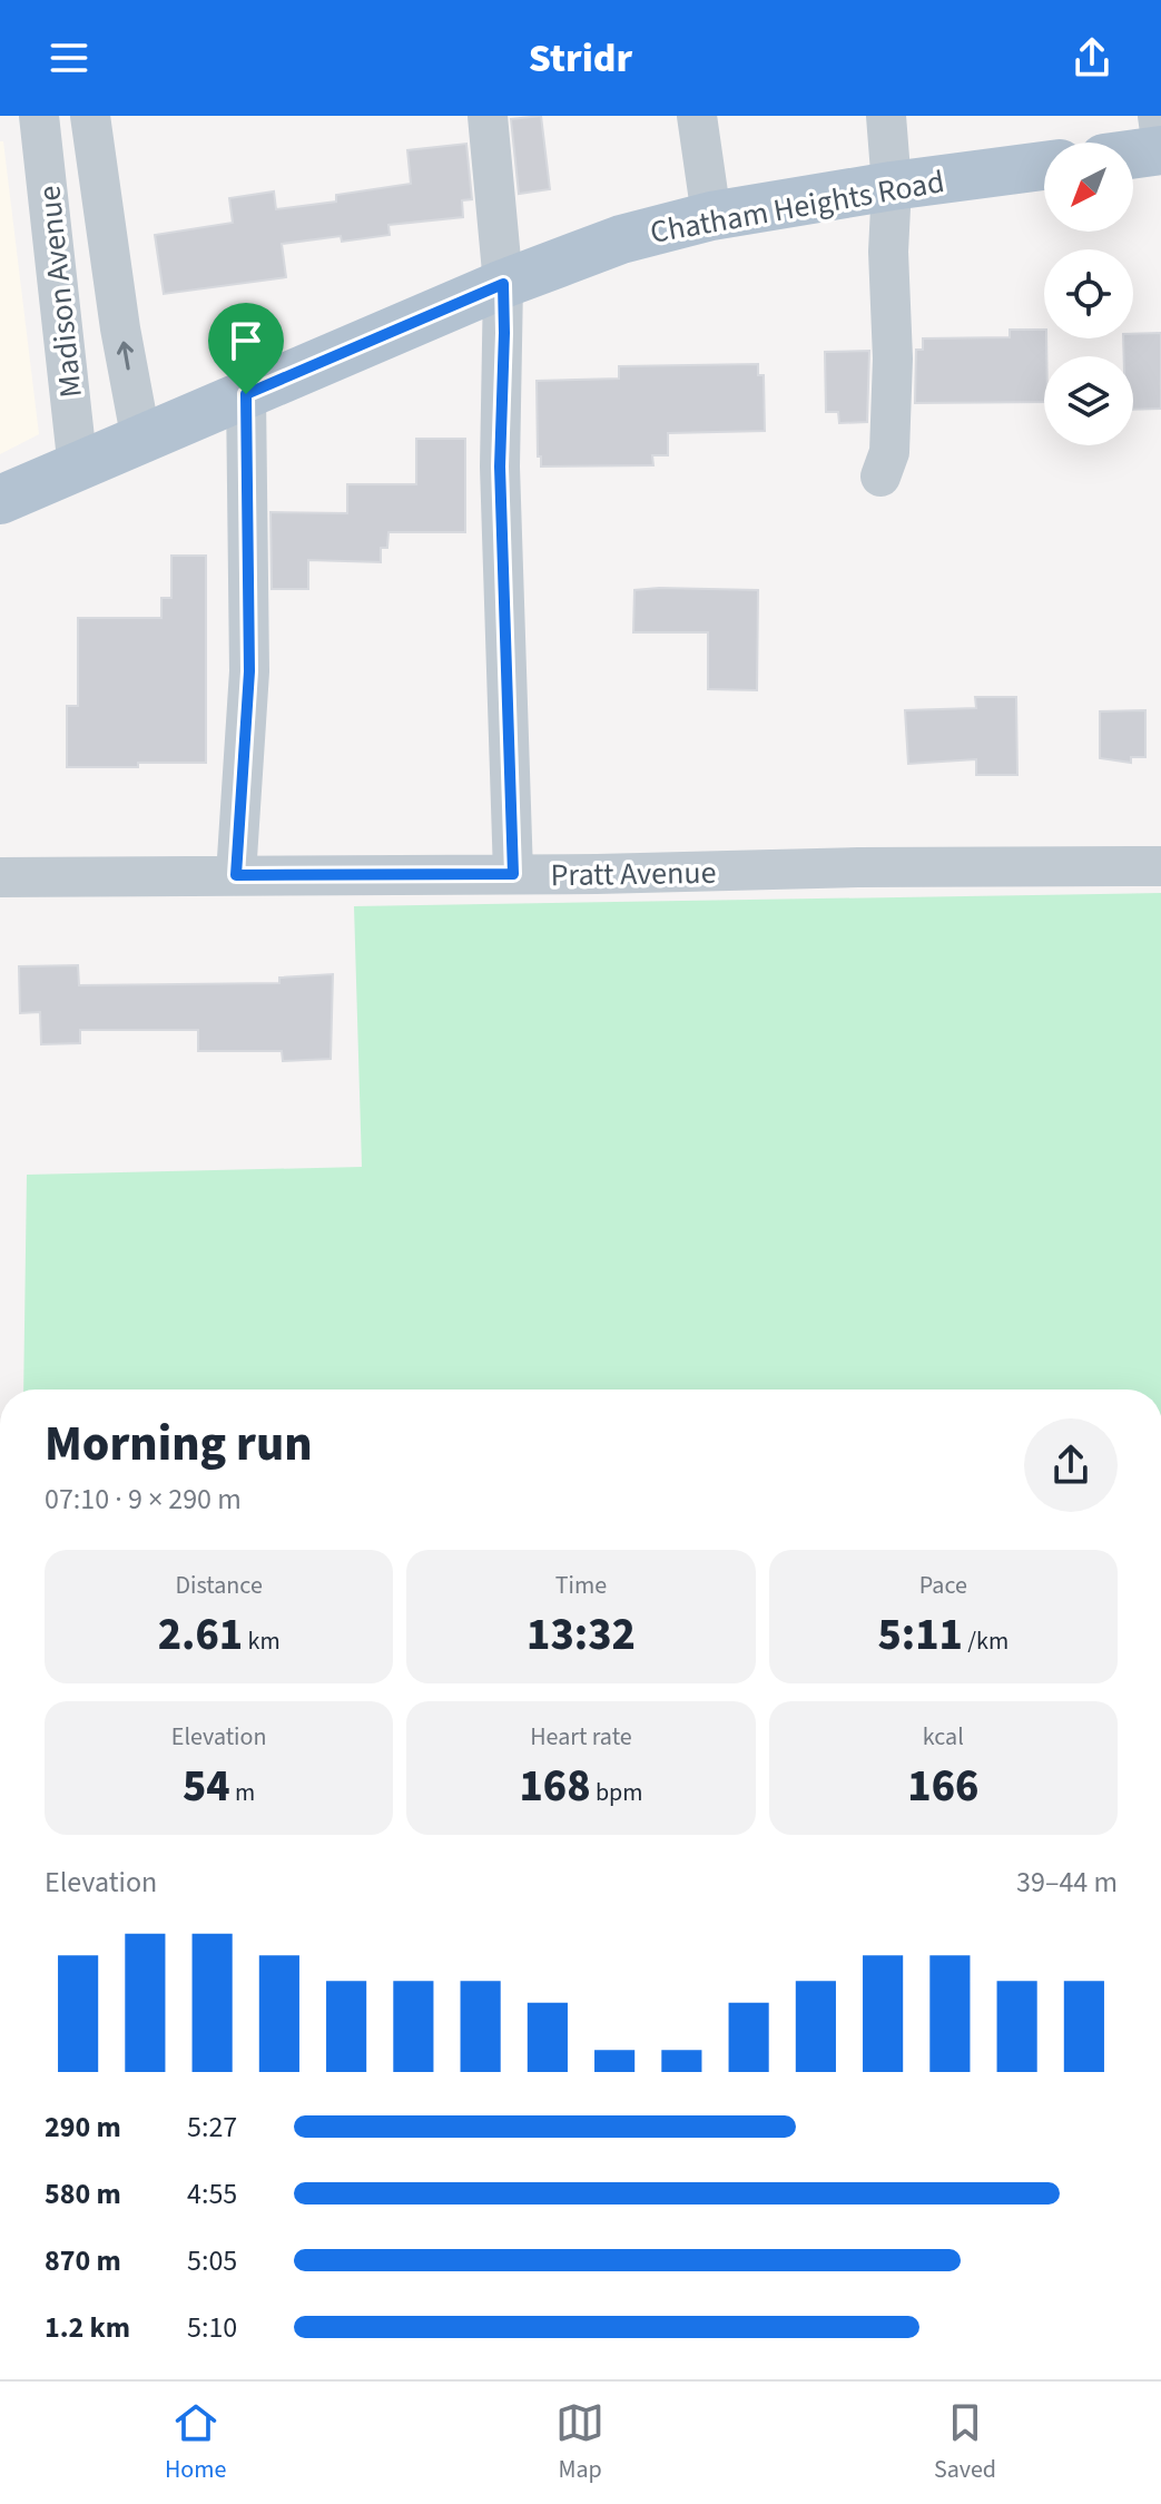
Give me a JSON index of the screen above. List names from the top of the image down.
{
  "streets": {
    "main road": ["Chatham Heights Road"],
    "street": ["Madison Avenue", "Pratt Avenue"]
  },
  "crossings": [
    ["Chatham Heights Road", "Madison Avenue"]
  ],
  "north": "bottom left",
  "page": {
    "header": "Stridr",
    "heading": ["Morning run", "07:10 · 9 × 290 m"],
    "stats": [
      ["Distance", "2.61 km"],
      ["Time", "13:32"],
      ["Pace", "5:11 /km"],
      ["Elevation", "54 m"],
      ["Heart rate", "168 bpm"],
      ["kcal", "166"]
    ],
    "chart": ["Elevation", "39–44 m"],
    "list": [
      {
        "name": "290 m",
        "note": "5:27"
      },
      {
        "name": "580 m",
        "note": "4:55"
      },
      {
        "name": "870 m",
        "note": "5:05"
      },
      {
        "name": "1.2 km",
        "note": "5:10"
      }
    ],
    "tabs": ["Home", "Map", "Saved"]
  }
}
